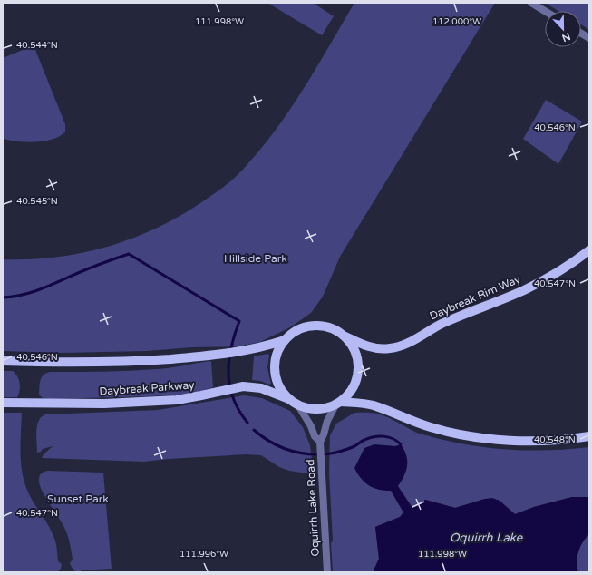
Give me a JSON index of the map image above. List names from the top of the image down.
{
  "streets": {
    "main road": ["Daybreak Rim Way", "Daybreak Parkway"],
    "street": ["Oquirrh Lake Road"]
  },
  "crossings": [
    ["Daybreak Rim Way", "Daybreak Parkway"],
    ["Daybreak Rim Way", "Oquirrh Lake Road"],
    ["Daybreak Parkway", "Oquirrh Lake Road"]
  ],
  "water": ["Oquirrh Lake"],
  "parks": ["Hillside Park", "Sunset Park"],
  "north": "bottom",
  "coordinates": [
    "111.998°W",
    "112.000°W",
    "40.544°N",
    "40.546°N",
    "40.545°N",
    "40.547°N",
    "40.548°N",
    "111.996°W"
  ]
}
